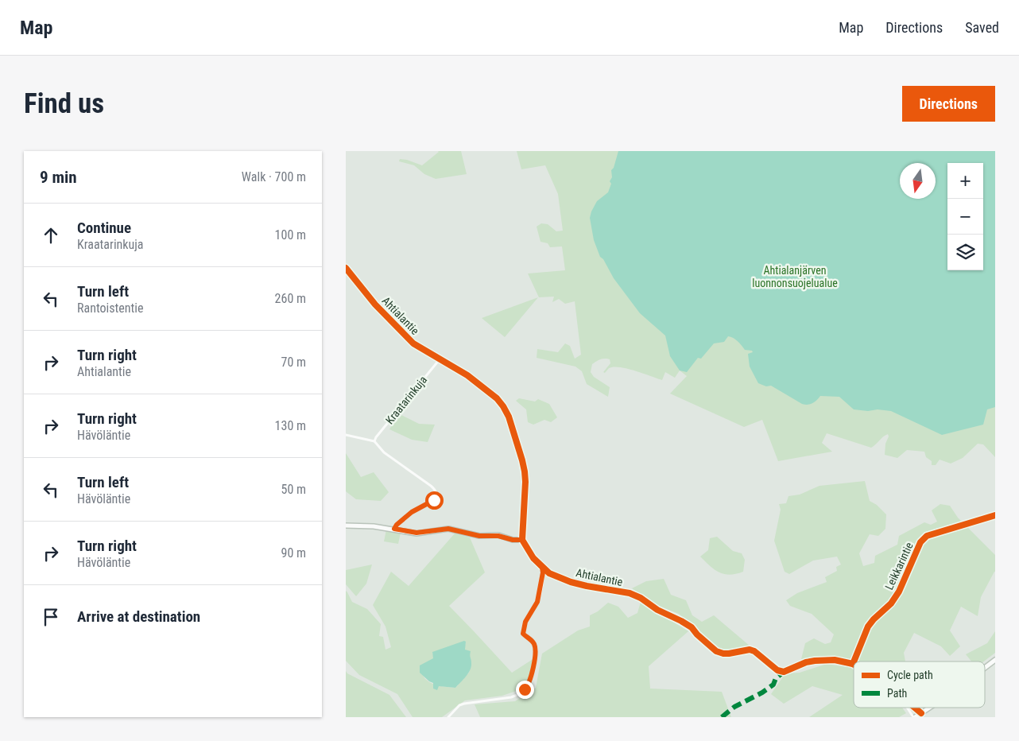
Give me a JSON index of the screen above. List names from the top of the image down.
{
  "streets": {
    "street": ["Ahtialantie", "Kraatarinkuja", "Leikkarintie"]
  },
  "crossings": [
    ["Ahtialantie", "Kraatarinkuja"]
  ],
  "parks": ["Ahtialanjärven luonnonsuojelualue"],
  "legend": ["Cycle path", "Path"],
  "north": "bottom",
  "page": {
    "header": "Map",
    "nav": ["Map", "Directions", "Saved"],
    "buttons": "Directions",
    "title": "Find us",
    "heading": ["9 min", "Walk · 700 m"],
    "map_buttons": ["+", "−"],
    "list": [
      ["Continue", "Kraatarinkuja", "100 m"],
      ["Turn left", "Rantoistentie", "260 m"],
      ["Turn right", "Ahtialantie", "70 m"],
      ["Turn right", "Hävöläntie", "130 m"],
      ["Turn left", "Hävöläntie", "50 m"],
      ["Turn right", "Hävöläntie", "90 m"],
      "Arrive at destination"
    ]
  }
}
